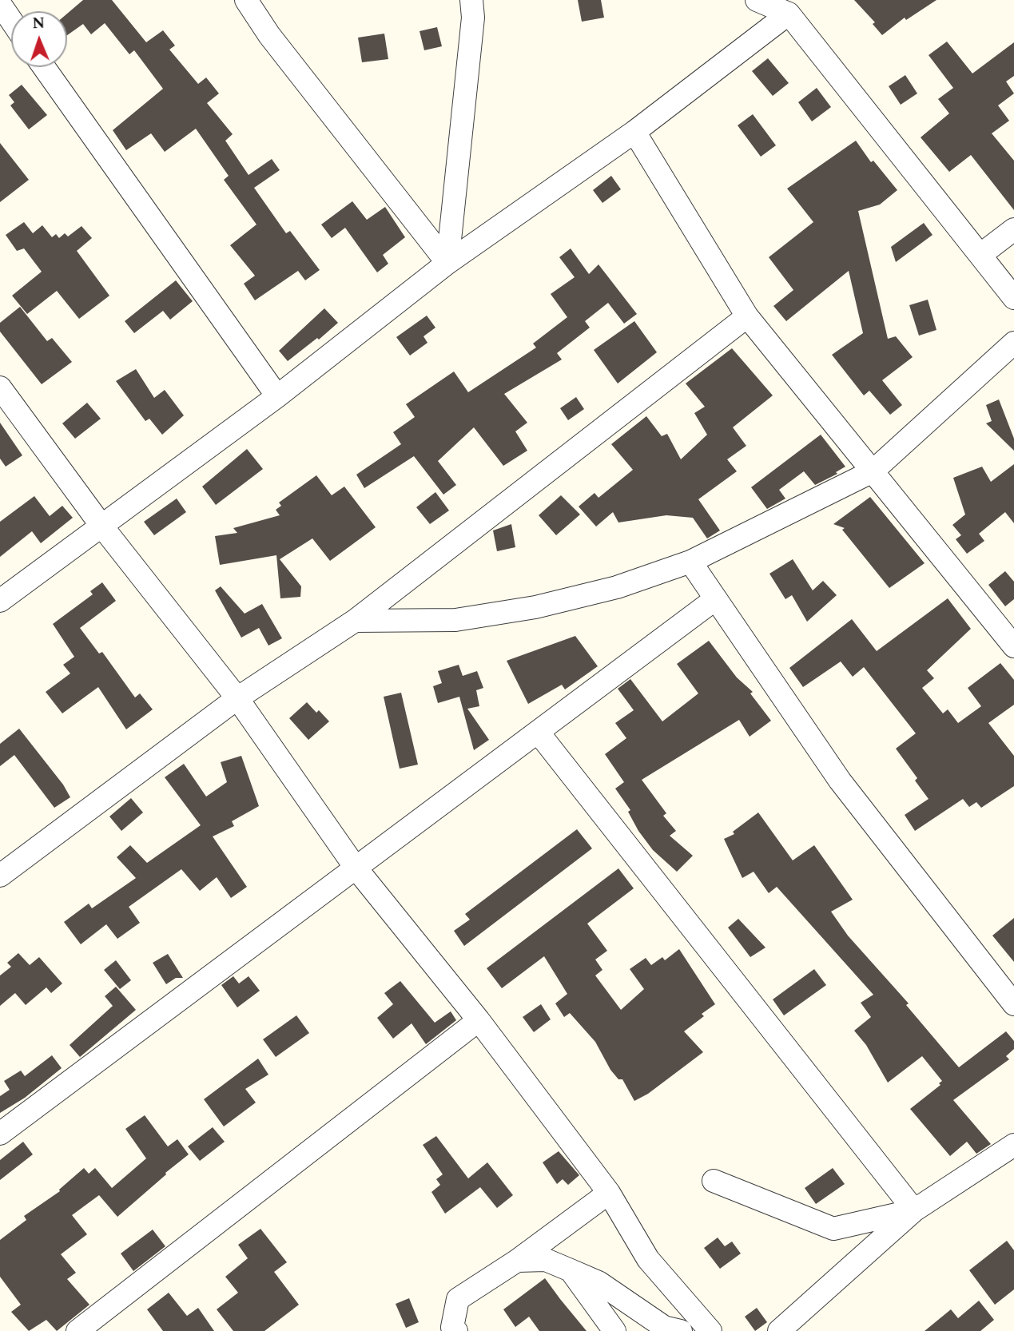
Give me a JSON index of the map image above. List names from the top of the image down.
{
  "north": "top"
}
